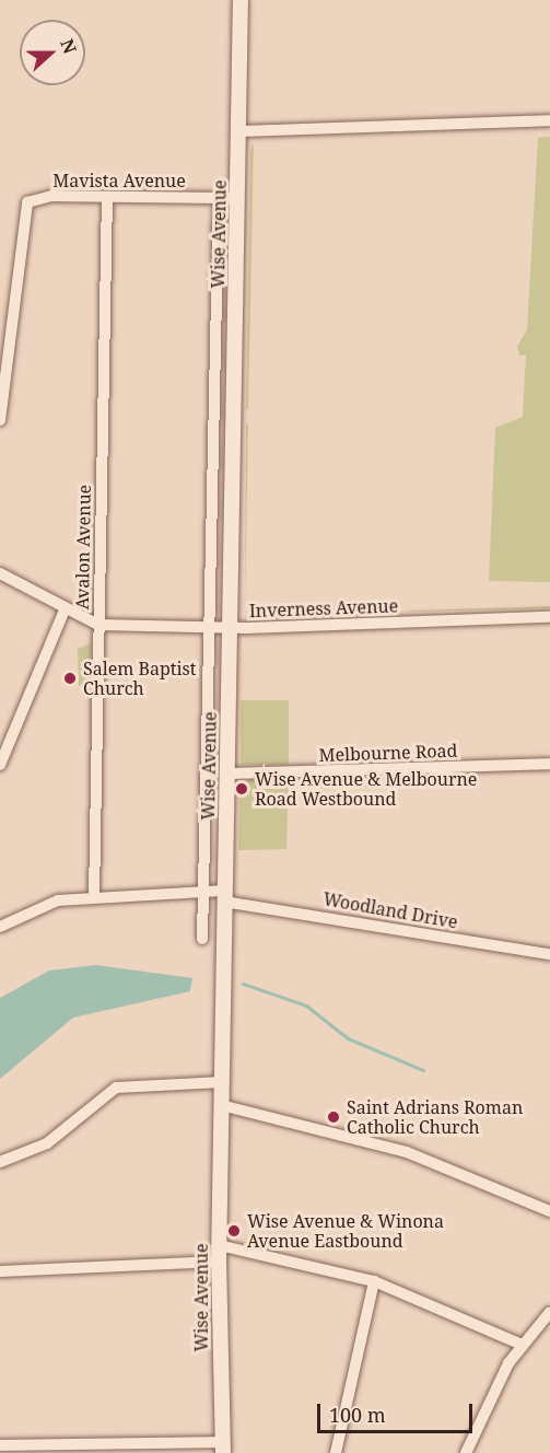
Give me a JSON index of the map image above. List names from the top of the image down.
{
  "streets": {
    "main road": ["Wise Avenue"],
    "street": [
      "Mavista Avenue",
      "Avalon Avenue",
      "Inverness Avenue",
      "Melbourne Road",
      "Woodland Drive"
    ]
  },
  "crossings": [
    ["Mavista Avenue", "Wise Avenue"],
    ["Mavista Avenue", "Avalon Avenue"],
    ["Wise Avenue", "Inverness Avenue"],
    ["Wise Avenue", "Melbourne Road"],
    ["Wise Avenue", "Woodland Drive"],
    ["Avalon Avenue", "Inverness Avenue"],
    ["Avalon Avenue", "Woodland Drive"]
  ],
  "places": [
    "Salem Baptist Church",
    "Wise Avenue & Melbourne Road Westbound",
    "Saint Adrians Roman Catholic Church",
    "Wise Avenue & Winona Avenue Eastbound"
  ],
  "scale_bar": "100 m",
  "north": "right"
}
